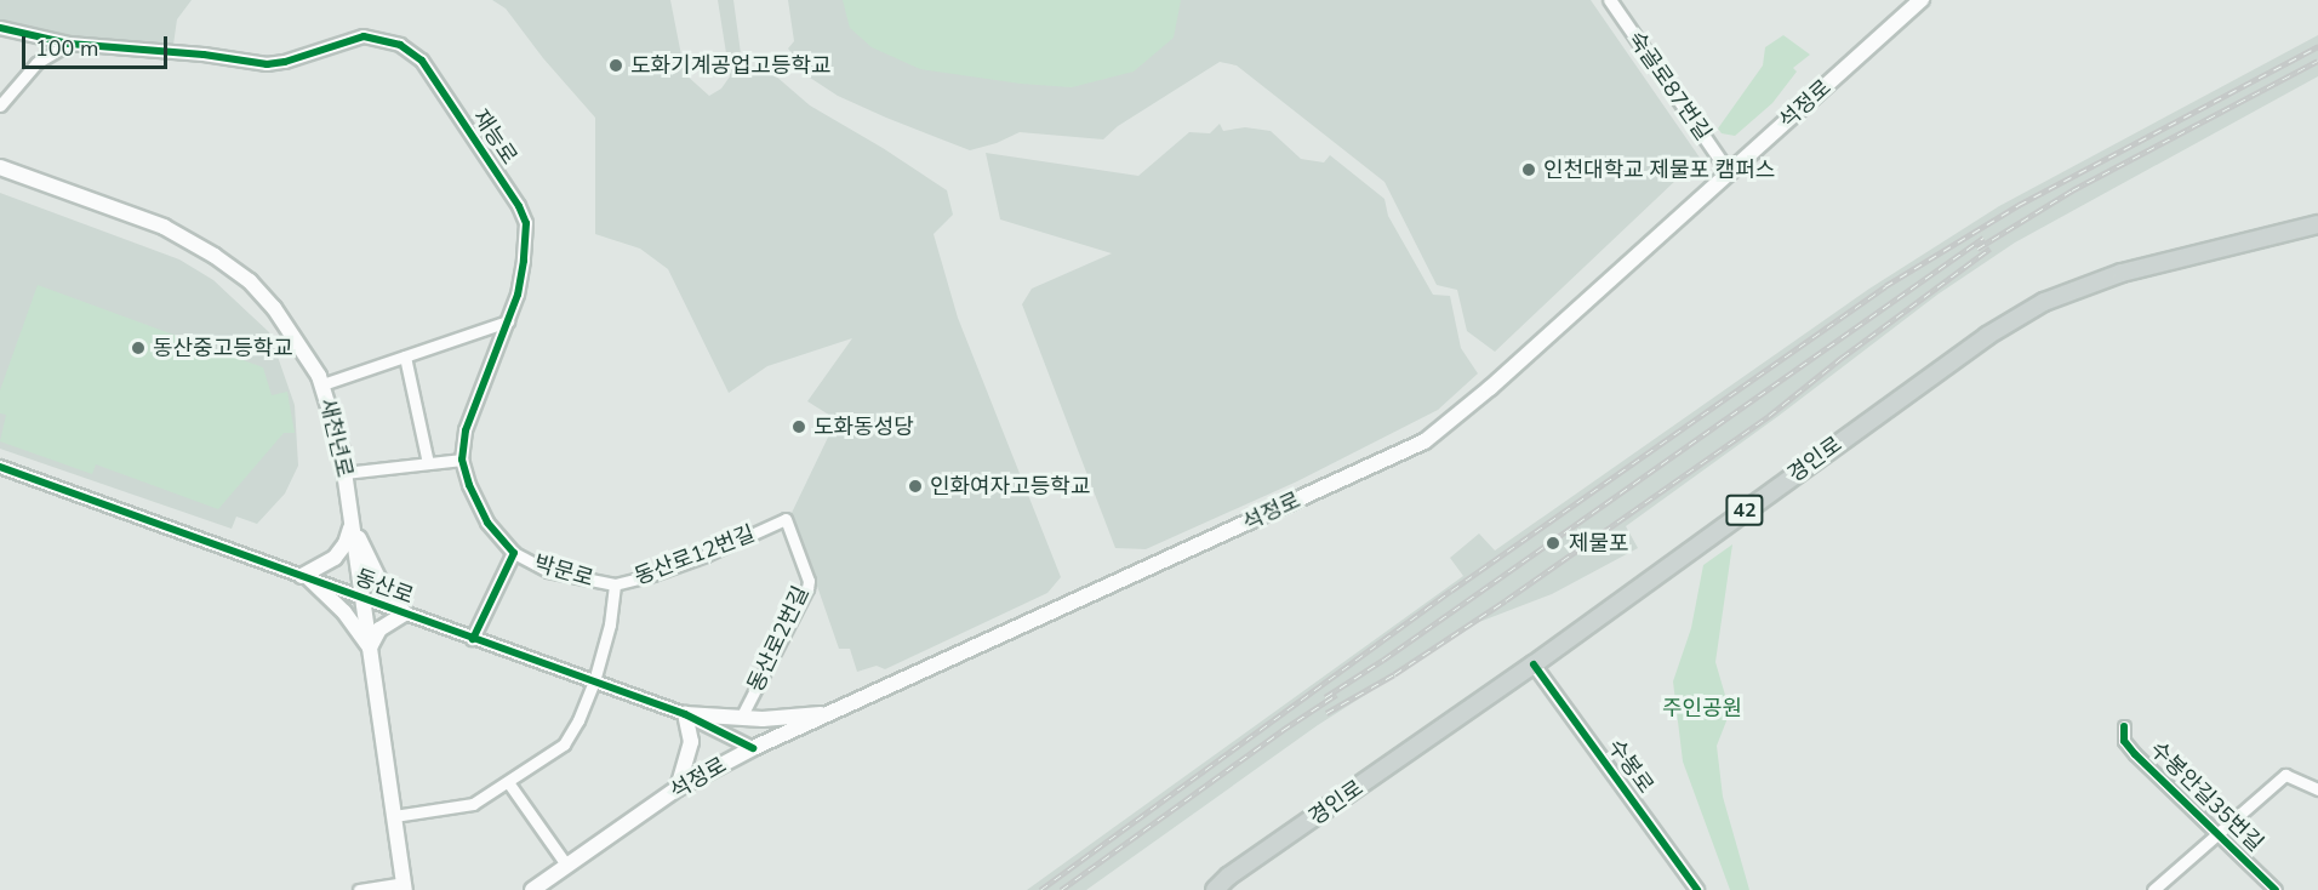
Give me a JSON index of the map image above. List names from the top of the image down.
{
  "streets": {
    "main road": [
      "석정로",
      "새천년로",
      "경인로",
      "42"
    ],
    "street": [
      "숙골로87번길",
      "재능로",
      "동산로12번길",
      "박문로",
      "동산로",
      "동산로2번길",
      "수봉로",
      "수봉안길35번길"
    ]
  },
  "crossings": [
    ["숙골로87번길", "석정로"],
    ["석정로", "동산로"],
    ["재능로", "박문로"],
    ["새천년로", "동산로12번길"],
    ["새천년로", "동산로"],
    ["경인로", "수봉로"],
    ["동산로12번길", "박문로"],
    ["동산로12번길", "동산로"],
    ["동산로12번길", "동산로2번길"]
  ],
  "parks": ["주인공원"],
  "places": [
    "도화기계공업고등학교",
    "인천대학교 제물포 캠퍼스",
    "동산중고등학교",
    "도화동성당",
    "인화여자고등학교",
    "제물포"
  ],
  "scale_bar": "100 m"
}
